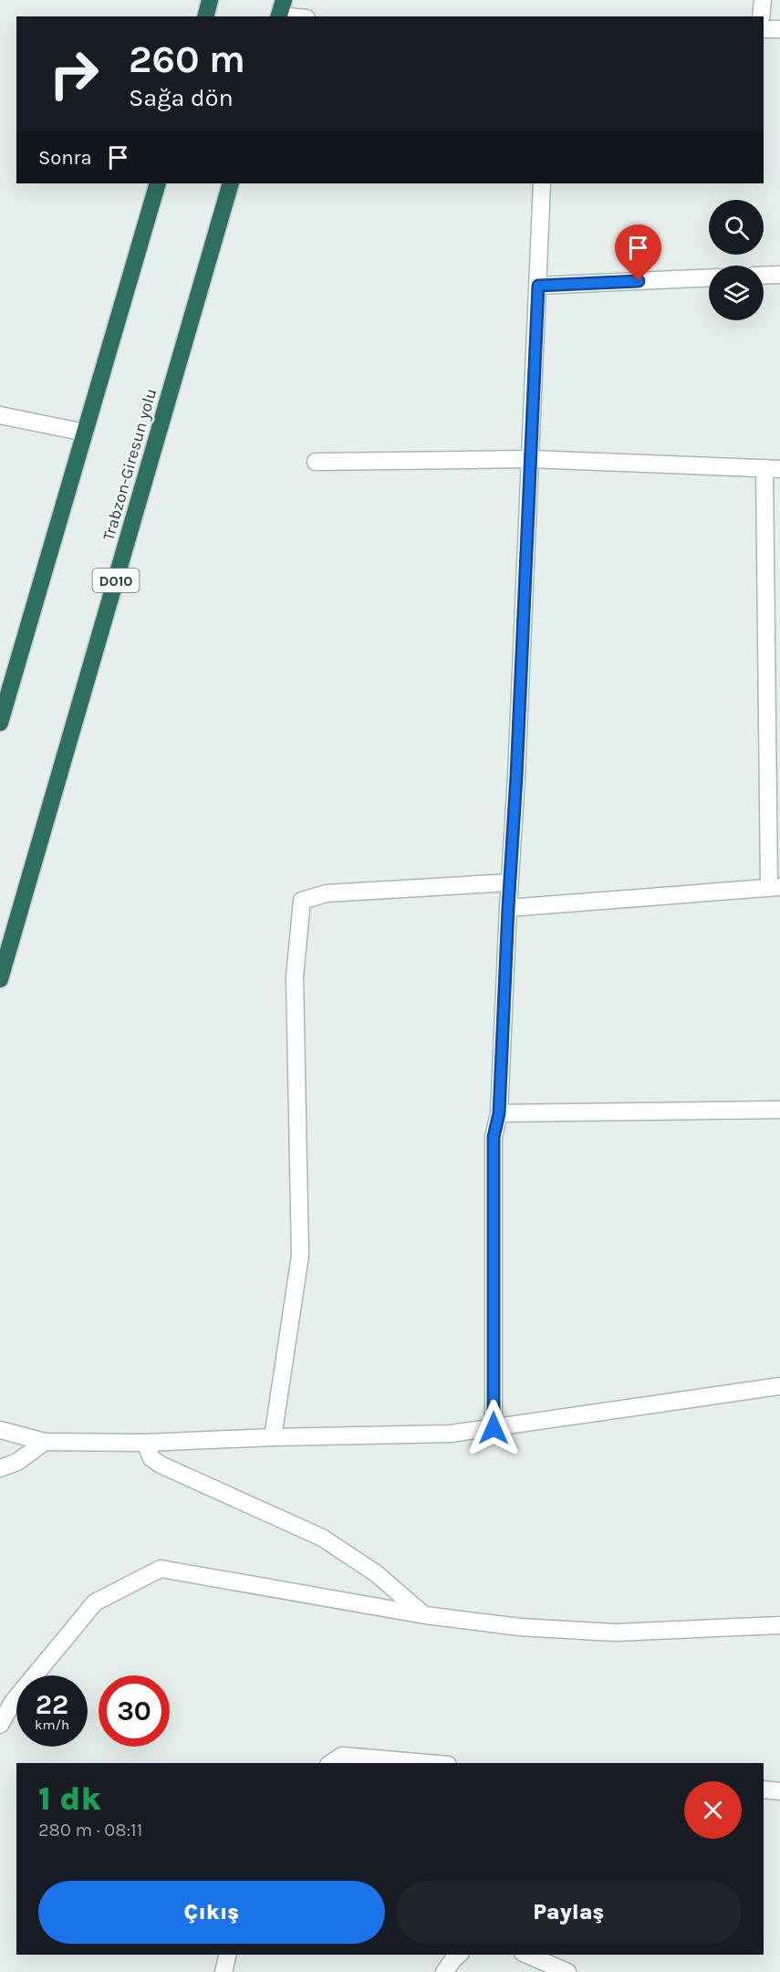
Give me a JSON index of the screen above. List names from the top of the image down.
{
  "streets": {
    "highway": ["Trabzon-Giresun yolu", "D010"]
  },
  "page": {
    "turn": ["260 m", "Sağa dön"],
    "then": "Sonra",
    "speed": "22 km/h",
    "limit": "30",
    "heading": ["1 dk", "280 m · 08:11"],
    "buttons": ["Çıkış", "Paylaş"]
  }
}
